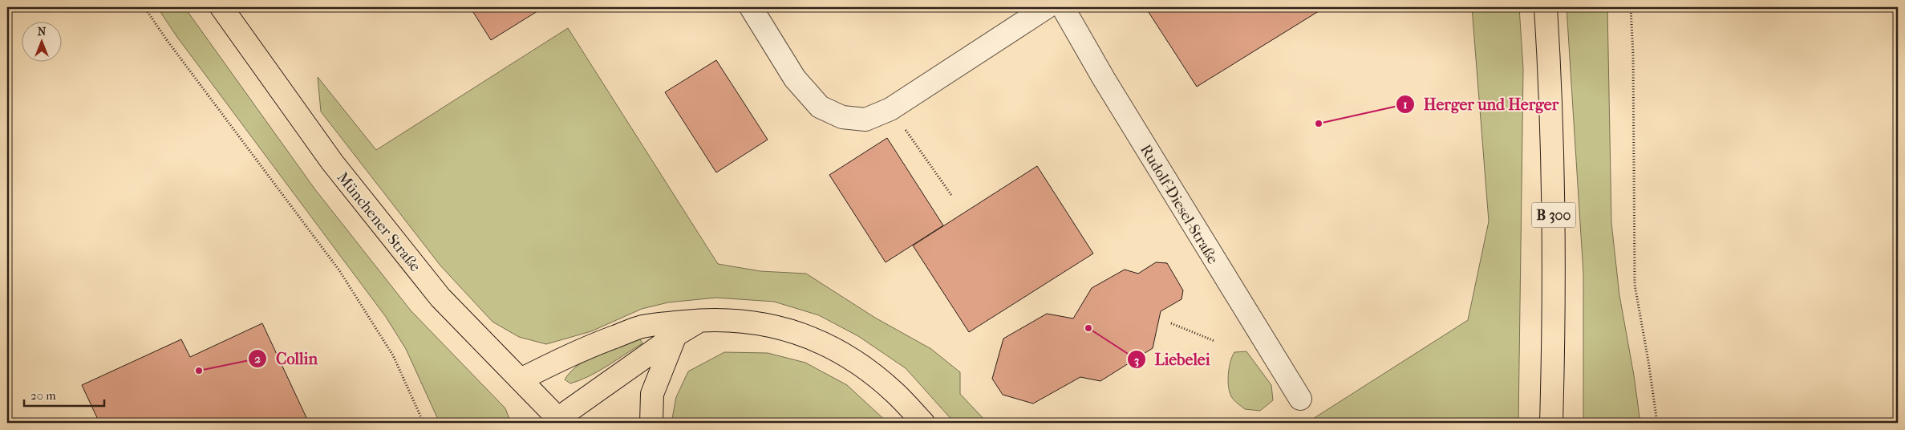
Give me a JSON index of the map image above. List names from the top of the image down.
{
  "streets": {
    "main road": ["B 300", "Münchener Straße"],
    "street": ["Rudolf-Diesel-Straße"]
  },
  "places": ["Herger und Herger", "Liebelei", "Collin"],
  "scale_bar": "20 m",
  "north": "top"
}
